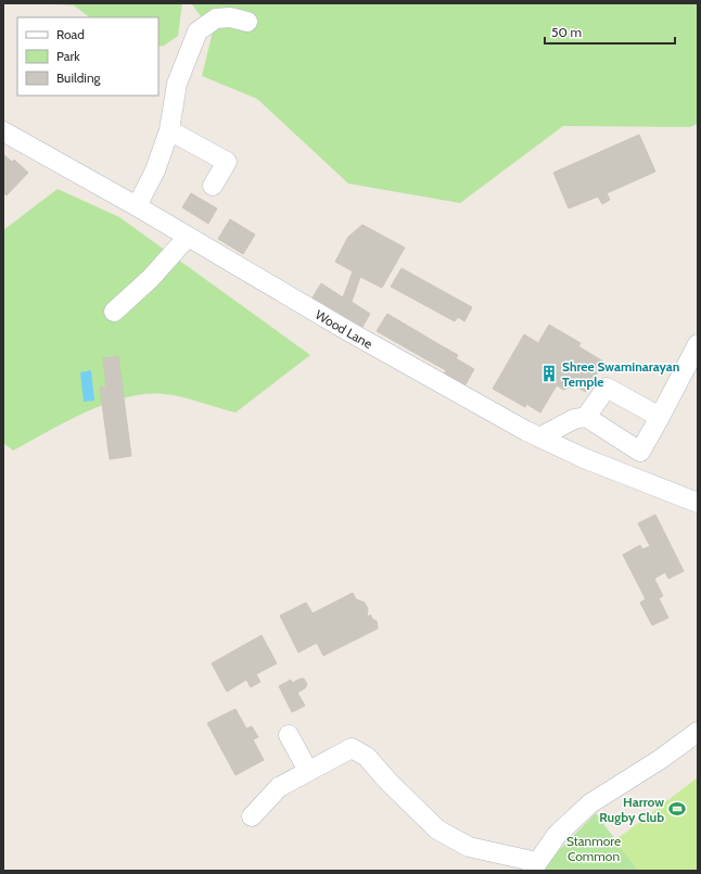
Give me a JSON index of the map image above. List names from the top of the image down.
{
  "streets": {
    "street": ["Wood Lane"]
  },
  "parks": ["Stanmore Common"],
  "places": {
    "building": ["Shree Swaminarayan Temple"],
    "sports": ["Harrow Rugby Club"]
  },
  "legend": ["Road", "Park", "Building"],
  "scale_bar": "50 m"
}
